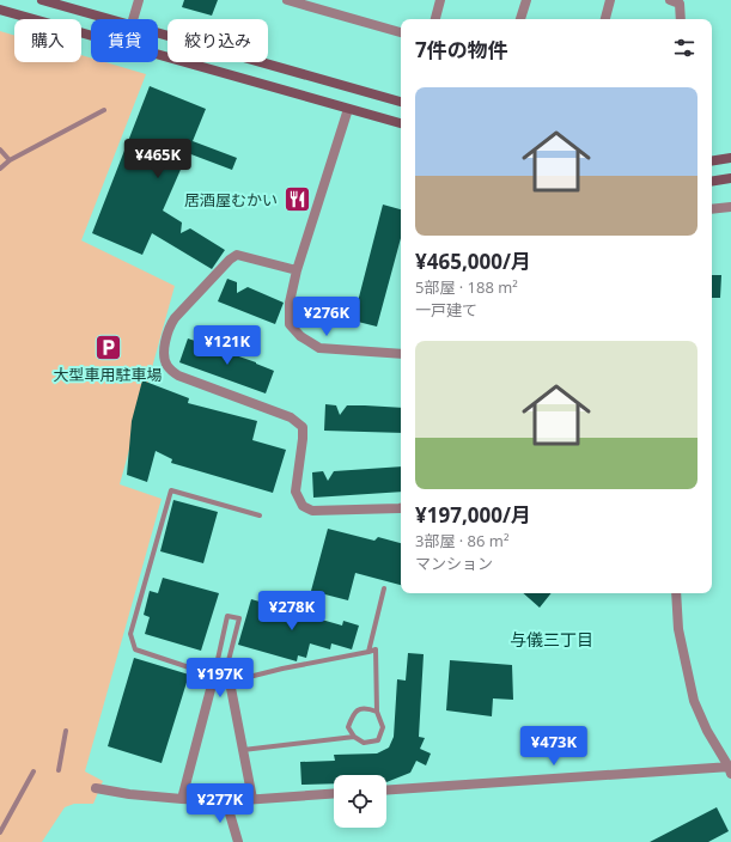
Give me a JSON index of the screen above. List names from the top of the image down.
{
  "districts": ["与儀三丁目"],
  "places": {
    "restaurant": ["居酒屋むかい"],
    "parking": ["大型車用駐車場"]
  },
  "page": {
    "chip": ["購入", "賃貸", "絞り込み"],
    "heading": "7件の物件",
    "list": [
      {
        "name": "¥465,000/月",
        "note": "5部屋 · 188 m² · 一戸建て"
      },
      {
        "name": "¥197,000/月",
        "note": "3部屋 · 86 m² · マンション"
      }
    ],
    "price": [
      "¥465K",
      "¥276K",
      "¥121K",
      "¥278K",
      "¥197K",
      "¥473K",
      "¥277K"
    ]
  }
}
